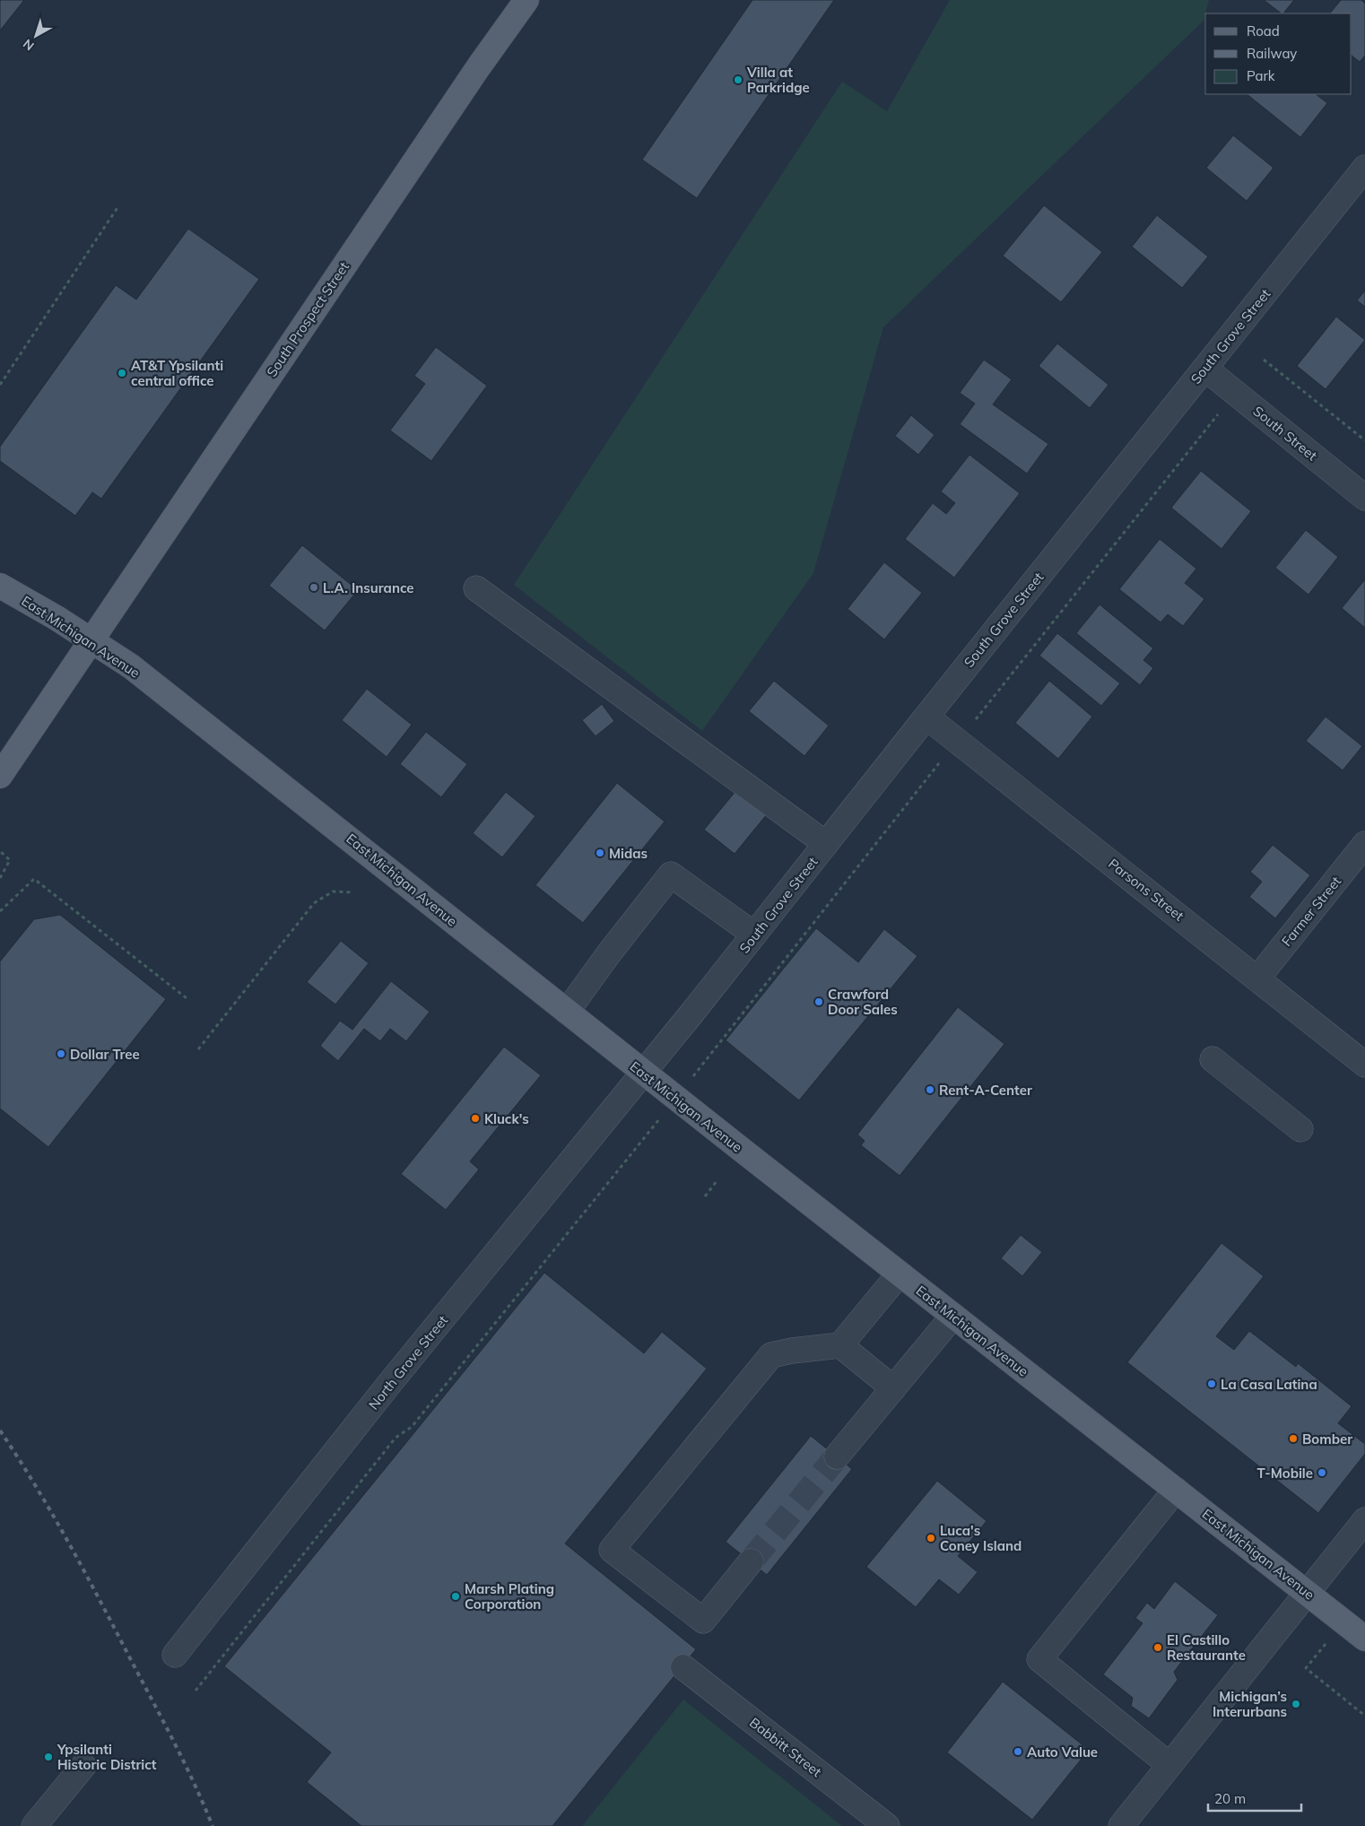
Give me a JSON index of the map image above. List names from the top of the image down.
{
  "streets": {
    "main road": ["South Prospect Street", "East Michigan Avenue"],
    "street": [
      "South Grove Street",
      "South Street",
      "Parsons Street",
      "Farmer Street",
      "North Grove Street",
      "Babbitt Street"
    ]
  },
  "crossings": [
    ["South Prospect Street", "East Michigan Avenue"],
    ["South Grove Street", "South Street"],
    ["South Grove Street", "East Michigan Avenue"],
    ["South Grove Street", "Parsons Street"],
    ["South Grove Street", "North Grove Street"],
    ["East Michigan Avenue", "North Grove Street"],
    ["Parsons Street", "Farmer Street"]
  ],
  "places": [
    "Villa at Parkridge",
    "AT&T Ypsilanti central office",
    "L.A. Insurance",
    "Midas",
    "Crawford Door Sales",
    "Dollar Tree",
    "Rent-A-Center",
    "Kluck's",
    "La Casa Latina",
    "Bomber",
    "T-Mobile",
    "Luca's Coney Island",
    "Marsh Plating Corporation",
    "El Castillo Restaurante",
    "Michigan’s Interurbans",
    "Auto Value",
    "Ypsilanti Historic District"
  ],
  "legend": ["Road", "Railway", "Park"],
  "scale_bar": "20 m",
  "north": "bottom left"
}
